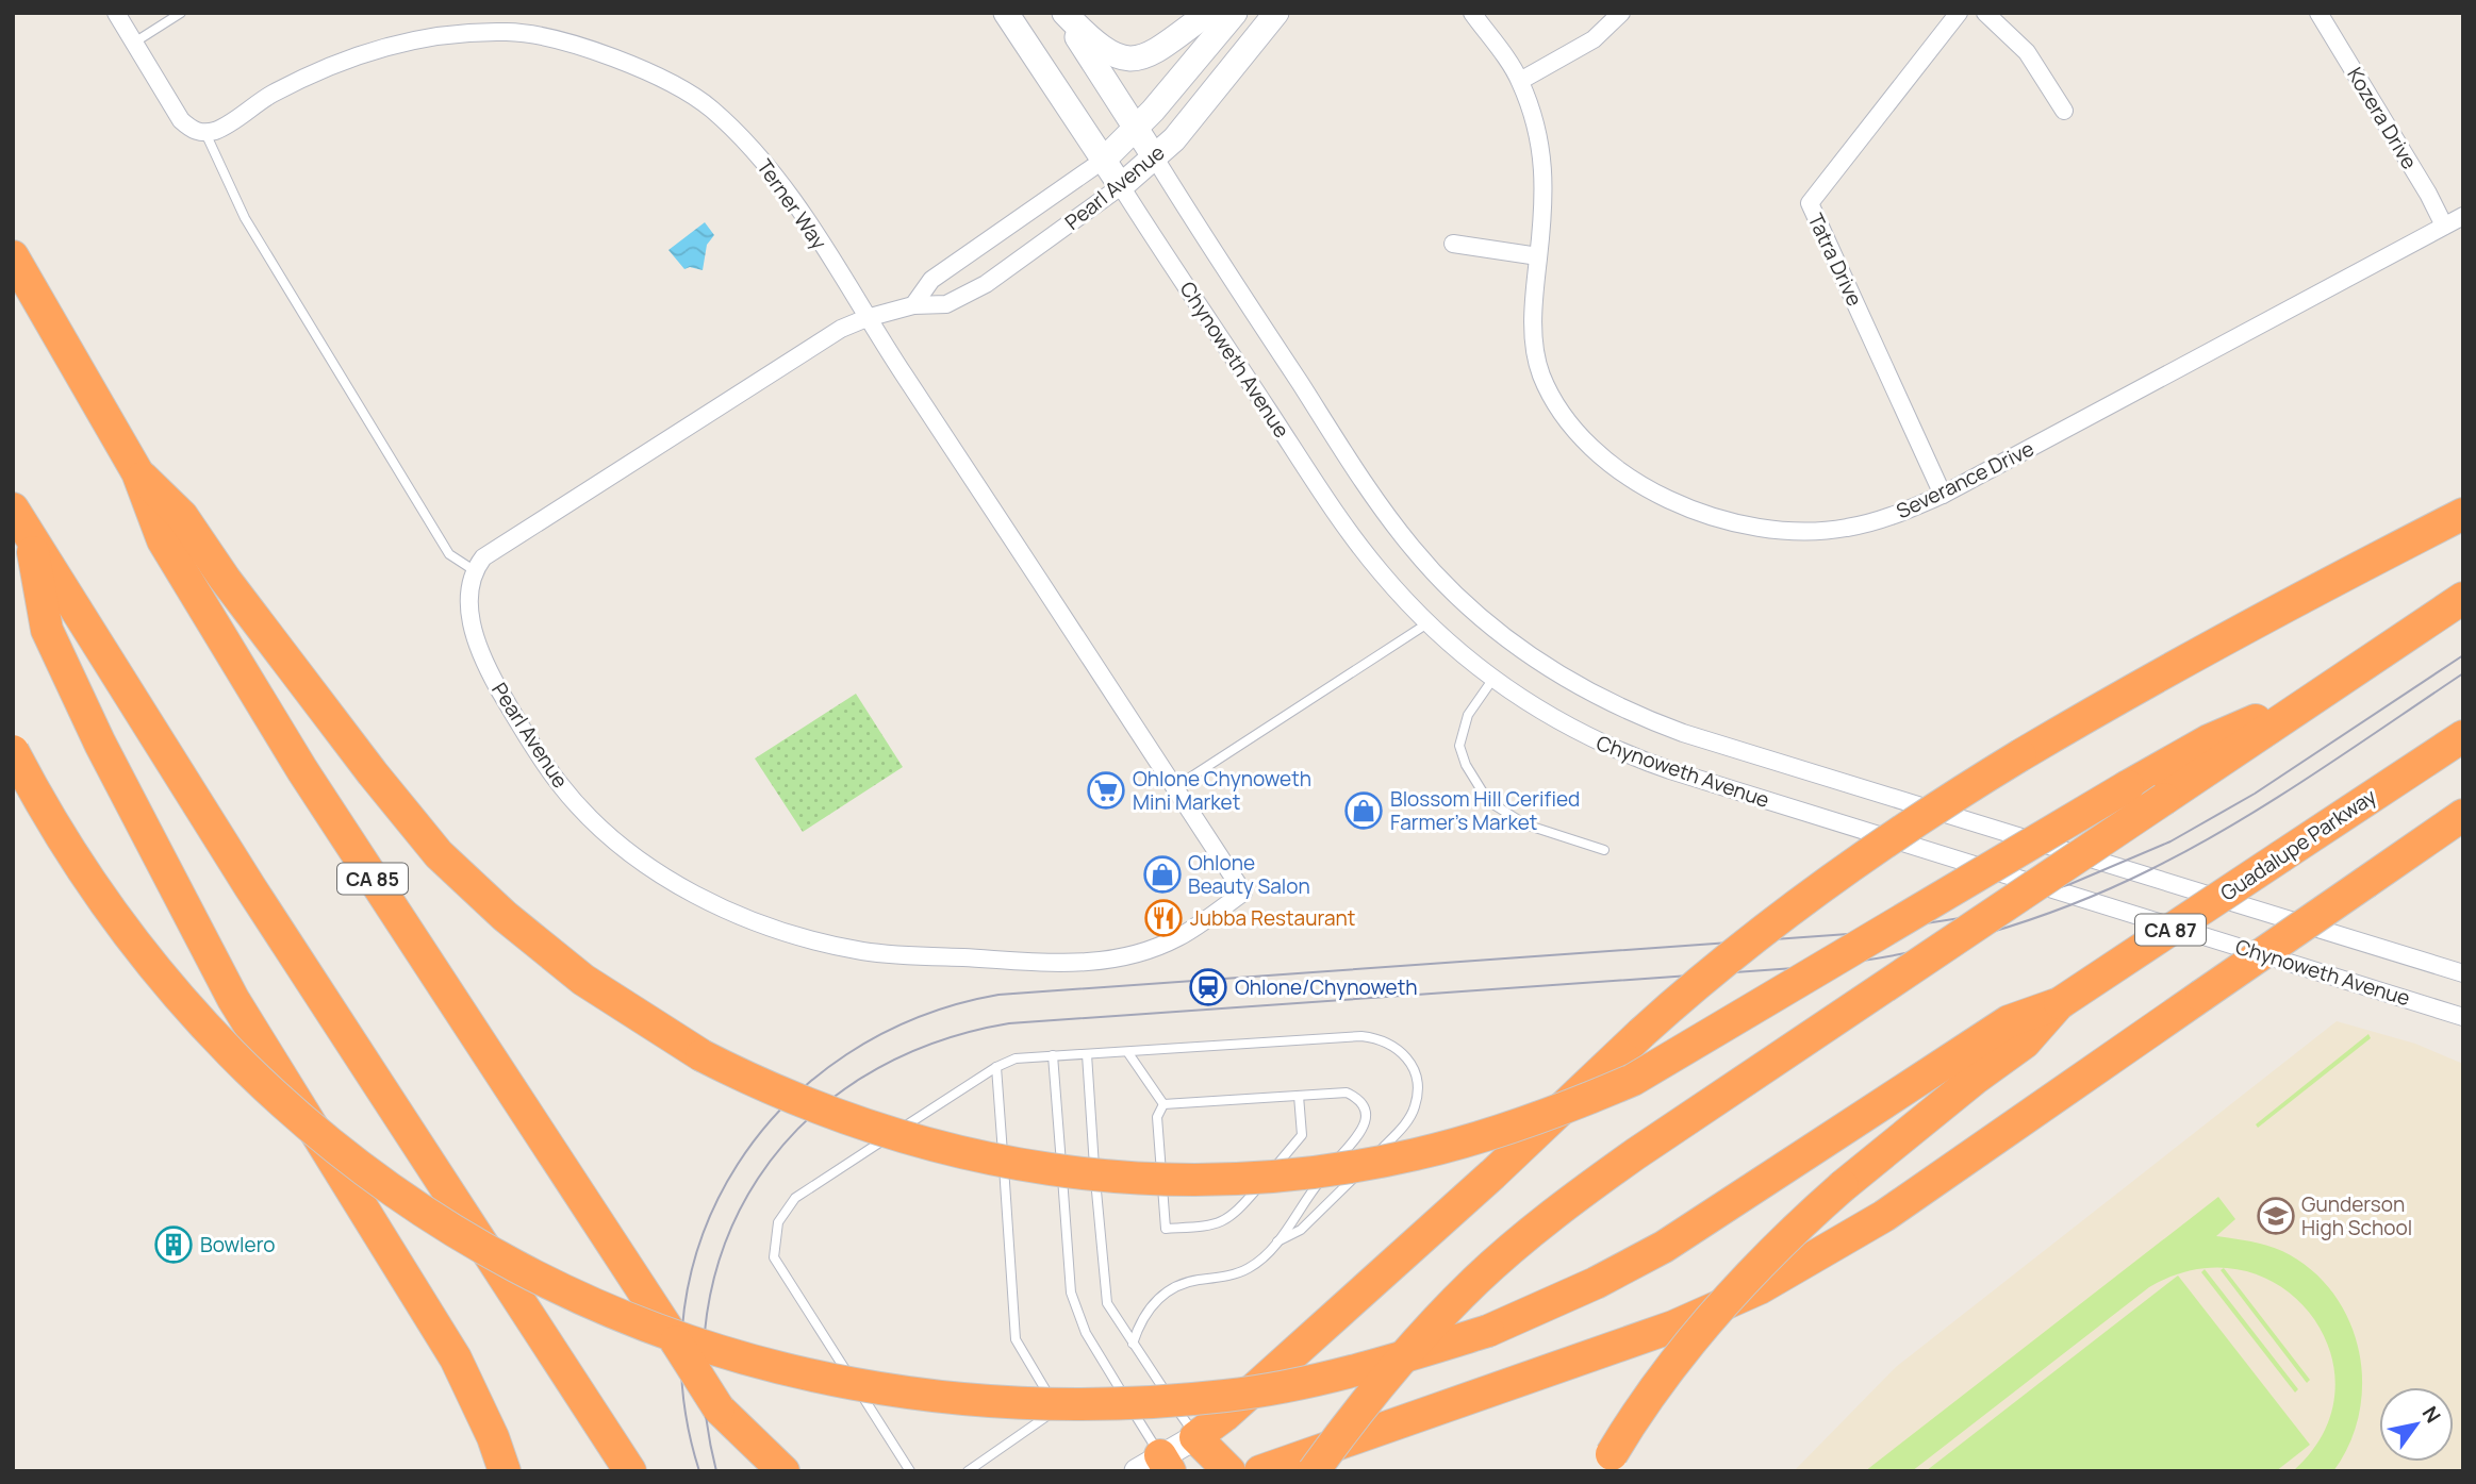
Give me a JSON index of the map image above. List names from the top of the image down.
{
  "streets": {
    "highway": ["Guadalupe Parkway", "CA 85", "CA 87"],
    "street": [
      "Kozera Drive",
      "Pearl Avenue",
      "Terner Way",
      "Tatra Drive",
      "Chynoweth Avenue",
      "Severance Drive"
    ]
  },
  "crossings": [
    ["Kozera Drive", "Severance Drive"],
    ["Pearl Avenue", "Terner Way"],
    ["Pearl Avenue", "Chynoweth Avenue"],
    ["Tatra Drive", "Severance Drive"]
  ],
  "places": {
    "supermarket": ["Ohlone Chynoweth Mini Market"],
    "shop": ["Blossom Hill Cerified Farmer's Market", "Ohlone Beauty Salon"],
    "restaurant": ["Jubba Restaurant"],
    "station": ["Ohlone/Chynoweth"],
    "school or university": ["Gunderson High School"],
    "building": ["Bowlero"]
  },
  "north": "top right"
}
